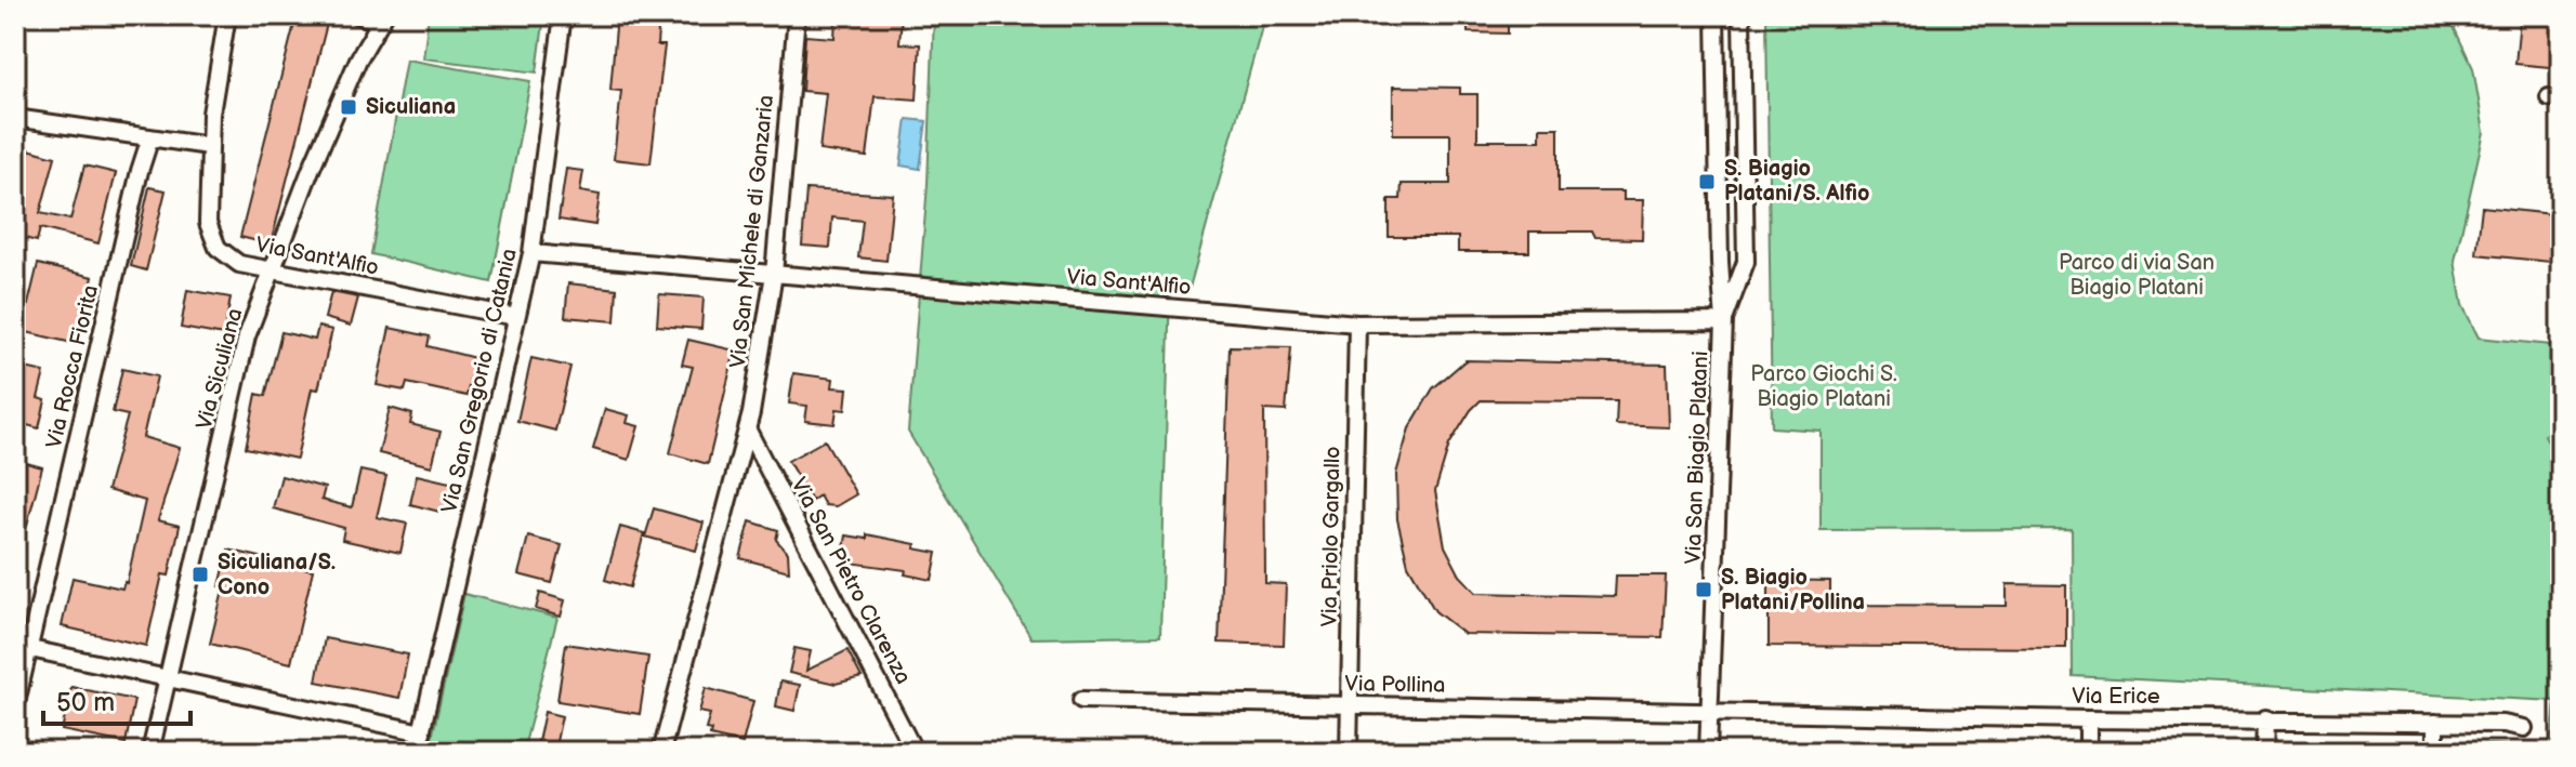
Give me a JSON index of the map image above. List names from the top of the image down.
{
  "streets": {
    "street": [
      "Via San Michele di Ganzaria",
      "Via Sant'Alfio",
      "Via Rocca Fiorita",
      "Via Siculiana",
      "Via San Gregorio di Catania",
      "Via San Biagio Platani",
      "Via Priolo Gargallo",
      "Via San Pietro Clarenza",
      "Via Pollina",
      "Via Erice"
    ]
  },
  "crossings": [
    ["Via San Michele di Ganzaria", "Via Sant'Alfio"],
    ["Via San Michele di Ganzaria", "Via San Pietro Clarenza"],
    ["Via Sant'Alfio", "Via Siculiana"],
    ["Via Sant'Alfio", "Via San Gregorio di Catania"],
    ["Via Sant'Alfio", "Via San Biagio Platani"],
    ["Via Sant'Alfio", "Via Priolo Gargallo"],
    ["Via San Biagio Platani", "Via Pollina"],
    ["Via San Biagio Platani", "Via Erice"],
    ["Via Priolo Gargallo", "Via Pollina"],
    ["Via Pollina", "Via Erice"]
  ],
  "parks": ["Parco di via San Biagio Platani", "Parco Giochi S. Biagio Platani"],
  "places": {
    "transit": [
      "Siculiana",
      "S. Biagio Platani/S. Alfio",
      "Siculiana/S. Cono",
      "S. Biagio Platani/Pollina"
    ]
  },
  "scale_bar": "50 m"
}
